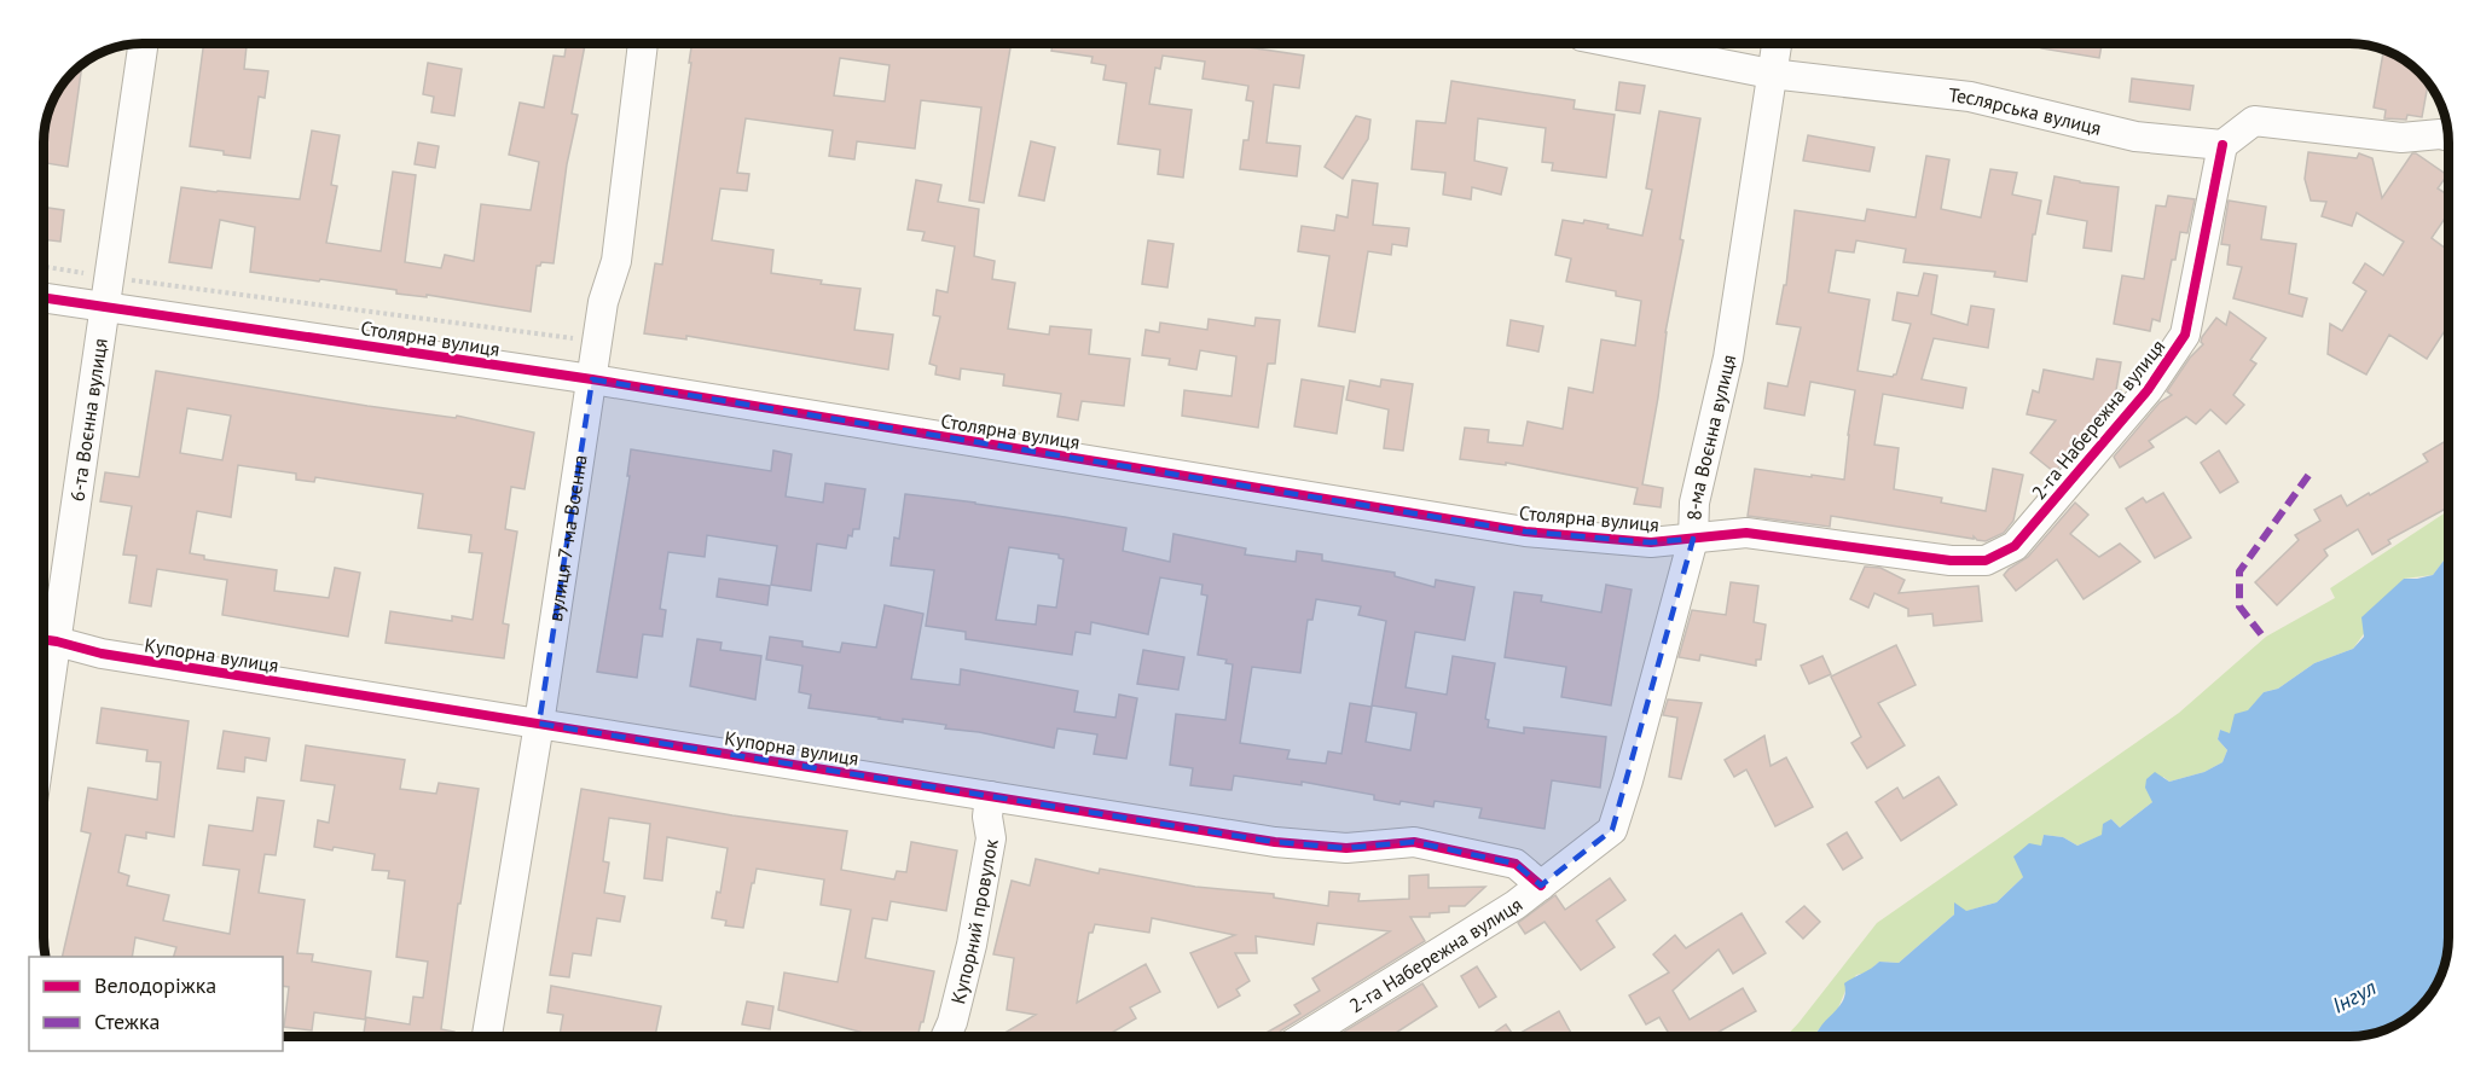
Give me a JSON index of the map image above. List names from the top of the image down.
{
  "streets": {
    "street": [
      "Теслярська вулиця",
      "Столярна вулиця",
      "2-га Набережна вулиця",
      "6-та Воєнна вулиця",
      "8-ма Воєнна вулиця",
      "вулиця 7-ма Воєнна",
      "Купорна вулиця",
      "Купорний провулок"
    ]
  },
  "crossings": [
    ["Теслярська вулиця", "2-га Набережна вулиця"],
    ["Теслярська вулиця", "8-ма Воєнна вулиця"],
    ["Столярна вулиця", "2-га Набережна вулиця"],
    ["Столярна вулиця", "6-та Воєнна вулиця"],
    ["Столярна вулиця", "8-ма Воєнна вулиця"],
    ["Столярна вулиця", "вулиця 7-ма Воєнна"],
    ["2-га Набережна вулиця", "8-ма Воєнна вулиця"],
    ["2-га Набережна вулиця", "Купорна вулиця"],
    ["6-та Воєнна вулиця", "Купорна вулиця"],
    ["8-ма Воєнна вулиця", "Купорна вулиця"],
    ["вулиця 7-ма Воєнна", "Купорна вулиця"],
    ["Купорна вулиця", "Купорний провулок"]
  ],
  "water": ["Інгул"],
  "legend": ["Велодоріжка", "Стежка"]
}
